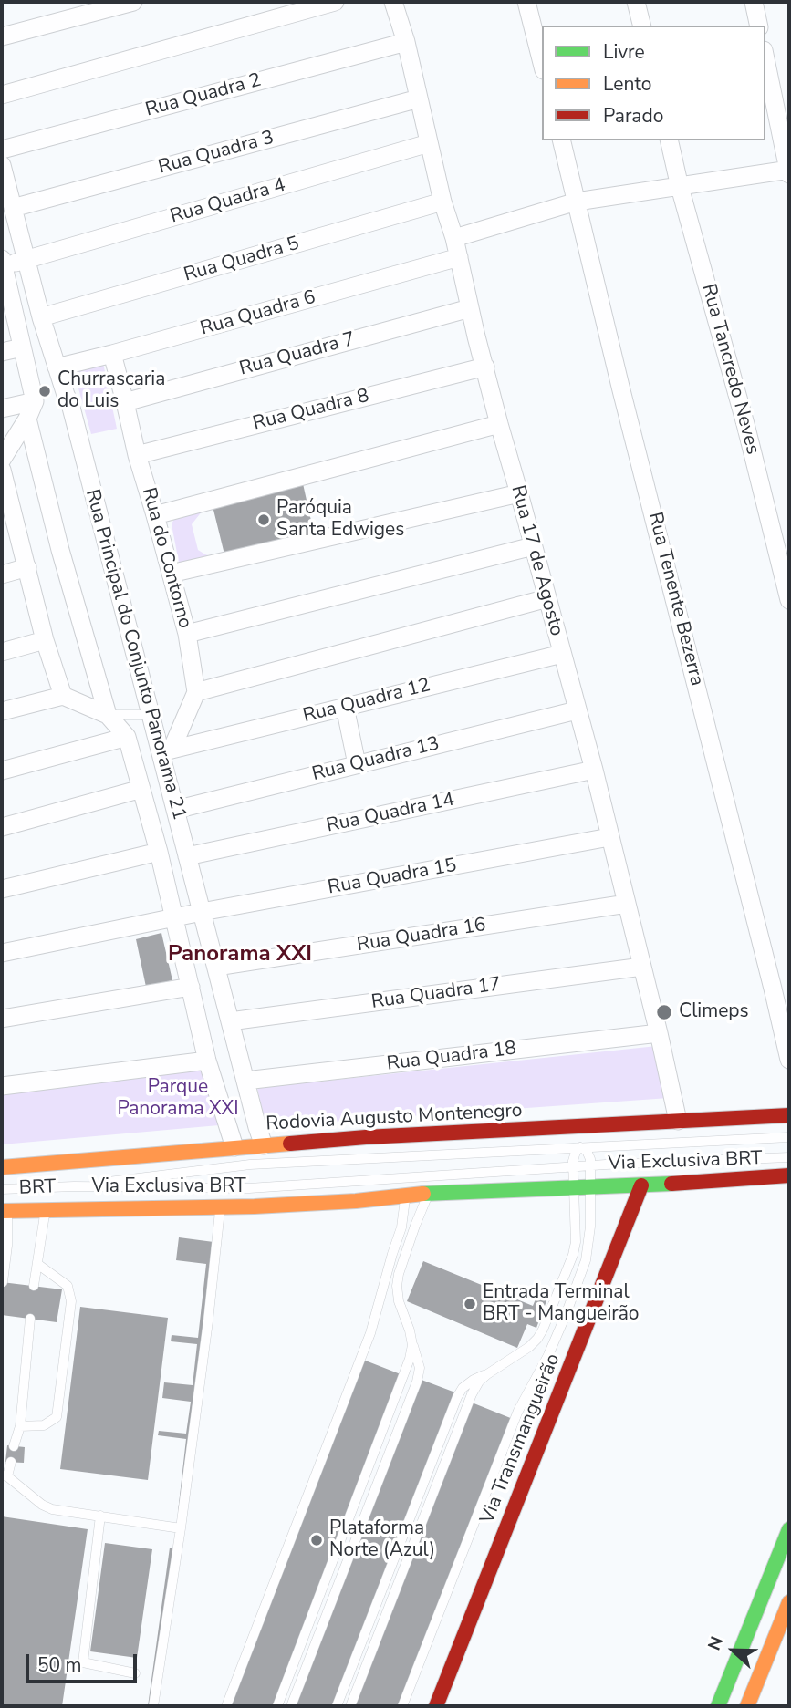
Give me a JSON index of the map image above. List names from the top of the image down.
{
  "streets": {
    "main road": ["Rodovia Augusto Montenegro", "Via Transmangueirão"],
    "street": [
      "Rua Quadra 2",
      "Rua Quadra 3",
      "Rua Quadra 4",
      "Rua Quadra 5",
      "Rua Quadra 6",
      "Rua Quadra 7",
      "Rua Tancredo Neves",
      "Rua Quadra 8",
      "Rua do Contorno",
      "Rua 17 de Agosto",
      "Rua Tenente Bezerra",
      "Rua Principal do Conjunto Panorama 21",
      "Rua Quadra 12",
      "Rua Quadra 13",
      "Rua Quadra 14",
      "Rua Quadra 15",
      "Rua Quadra 16",
      "Rua Quadra 17",
      "Rua Quadra 18"
    ],
    "lane": ["Via Exclusiva BRT", "BRT"]
  },
  "crossings": [
    ["Rua Quadra 2", "Rua 17 de Agosto"],
    ["Rua Quadra 3", "Rua 17 de Agosto"],
    ["Rua Quadra 3", "Rua Principal do Conjunto Panorama 21"],
    ["Rua Quadra 4", "Rua 17 de Agosto"],
    ["Rua Quadra 4", "Rua Principal do Conjunto Panorama 21"],
    ["Rua Quadra 5", "Rua 17 de Agosto"],
    ["Rua Quadra 5", "Rua Principal do Conjunto Panorama 21"],
    ["Rua Quadra 6", "Rua do Contorno"],
    ["Rua Quadra 6", "Rua 17 de Agosto"],
    ["Rua Quadra 6", "Rua Principal do Conjunto Panorama 21"],
    ["Rua Quadra 7", "Rua do Contorno"],
    ["Rua Quadra 7", "Rua 17 de Agosto"],
    ["Rua Quadra 8", "Rua do Contorno"],
    ["Rua Quadra 8", "Rua 17 de Agosto"],
    ["Rua 17 de Agosto", "Rua Quadra 12"],
    ["Rua 17 de Agosto", "Rua Quadra 13"],
    ["Rua 17 de Agosto", "Rua Quadra 14"],
    ["Rua 17 de Agosto", "Rua Quadra 15"],
    ["Rua 17 de Agosto", "Rua Quadra 16"],
    ["Rua 17 de Agosto", "Rua Quadra 17"],
    ["Rua 17 de Agosto", "Rua Quadra 18"],
    ["Rua 17 de Agosto", "Rodovia Augusto Montenegro"],
    ["Rua Principal do Conjunto Panorama 21", "Rua Quadra 12"],
    ["Rua Principal do Conjunto Panorama 21", "Rua Quadra 13"],
    ["Rua Principal do Conjunto Panorama 21", "Rua Quadra 14"],
    ["Rua Principal do Conjunto Panorama 21", "Rua Quadra 15"],
    ["Rua Principal do Conjunto Panorama 21", "Rua Quadra 16"],
    ["Rua Principal do Conjunto Panorama 21", "Rua Quadra 17"],
    ["Rua Principal do Conjunto Panorama 21", "Rua Quadra 18"],
    ["Rua Principal do Conjunto Panorama 21", "Rodovia Augusto Montenegro"],
    ["Via Exclusiva BRT", "BRT"]
  ],
  "districts": ["Panorama XXI"],
  "parks": ["Parque Panorama XXI"],
  "places": [
    "Churrascaria do Luis",
    "Paróquia Santa Edwiges",
    "Climeps",
    "Entrada Terminal BRT - Mangueirão",
    "Plataforma Norte (Azul)"
  ],
  "legend": ["Livre", "Lento", "Parado"],
  "scale_bar": "50 m",
  "north": "left"
}
